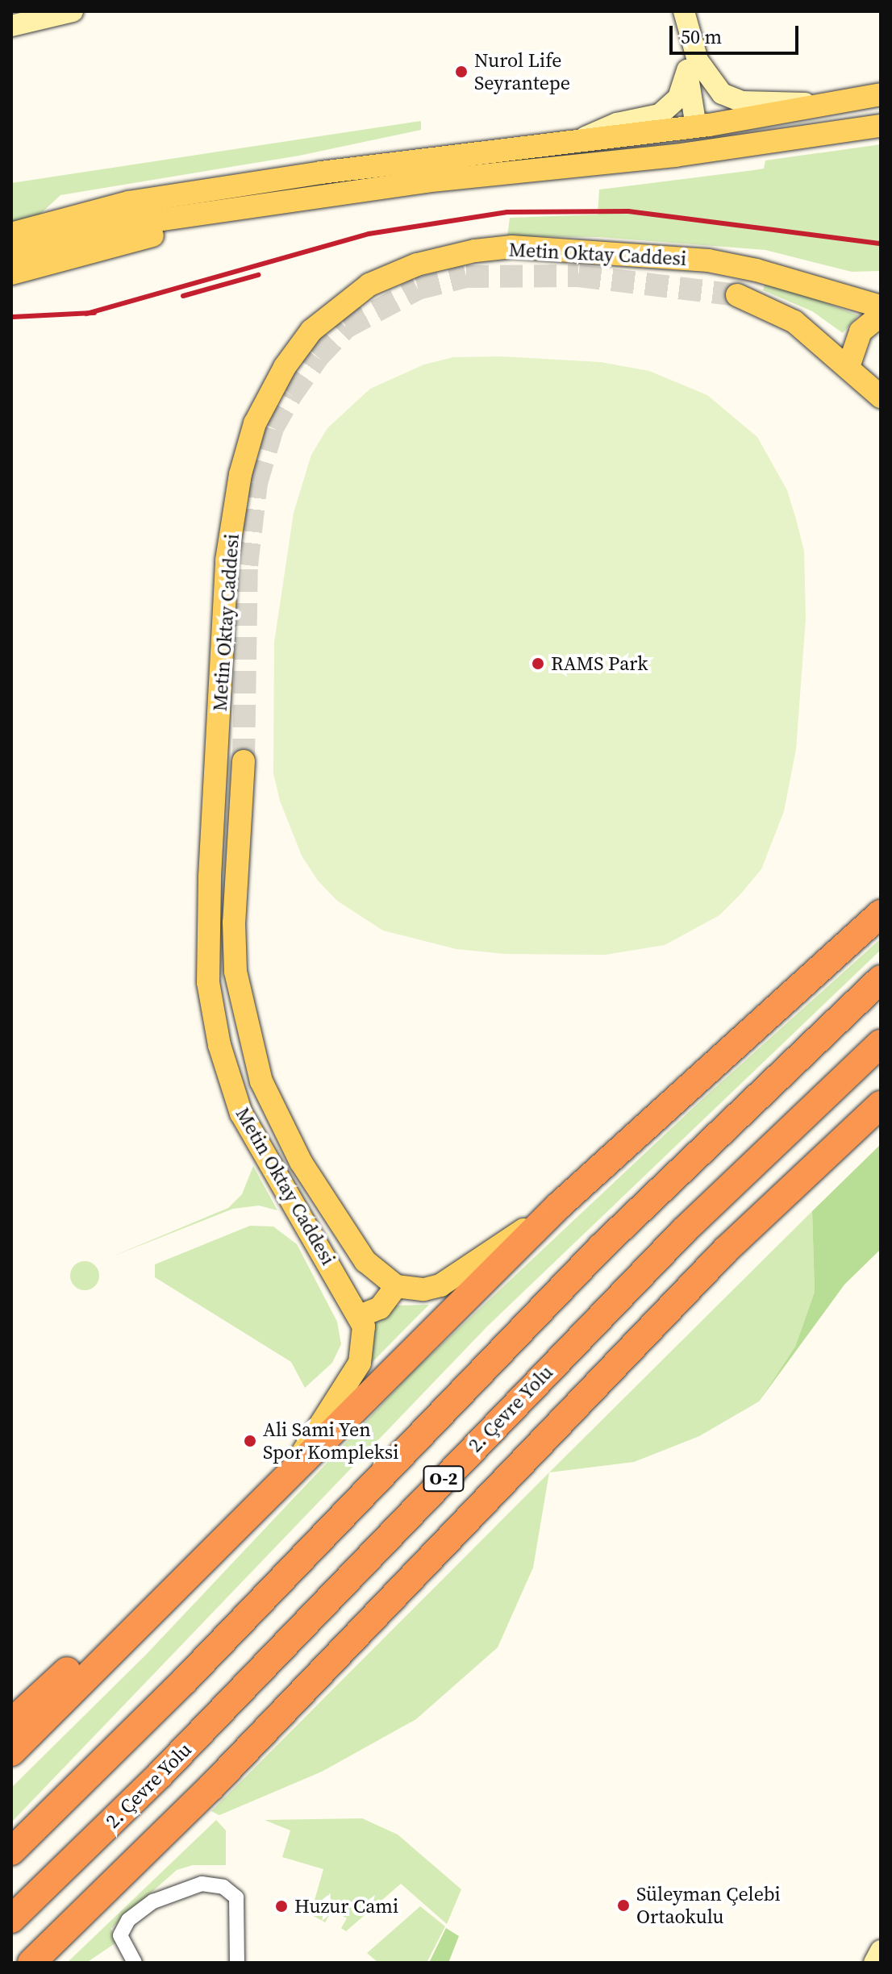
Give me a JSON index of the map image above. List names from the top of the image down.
{
  "streets": {
    "highway": ["2. Çevre Yolu", "O-2"],
    "main road": ["Metin Oktay Caddesi"]
  },
  "places": [
    "Nurol Life Seyrantepe",
    "RAMS Park",
    "Ali Sami Yen Spor Kompleksi",
    "Süleyman Çelebi Ortaokulu",
    "Huzur Cami"
  ],
  "scale_bar": "50 m"
}
